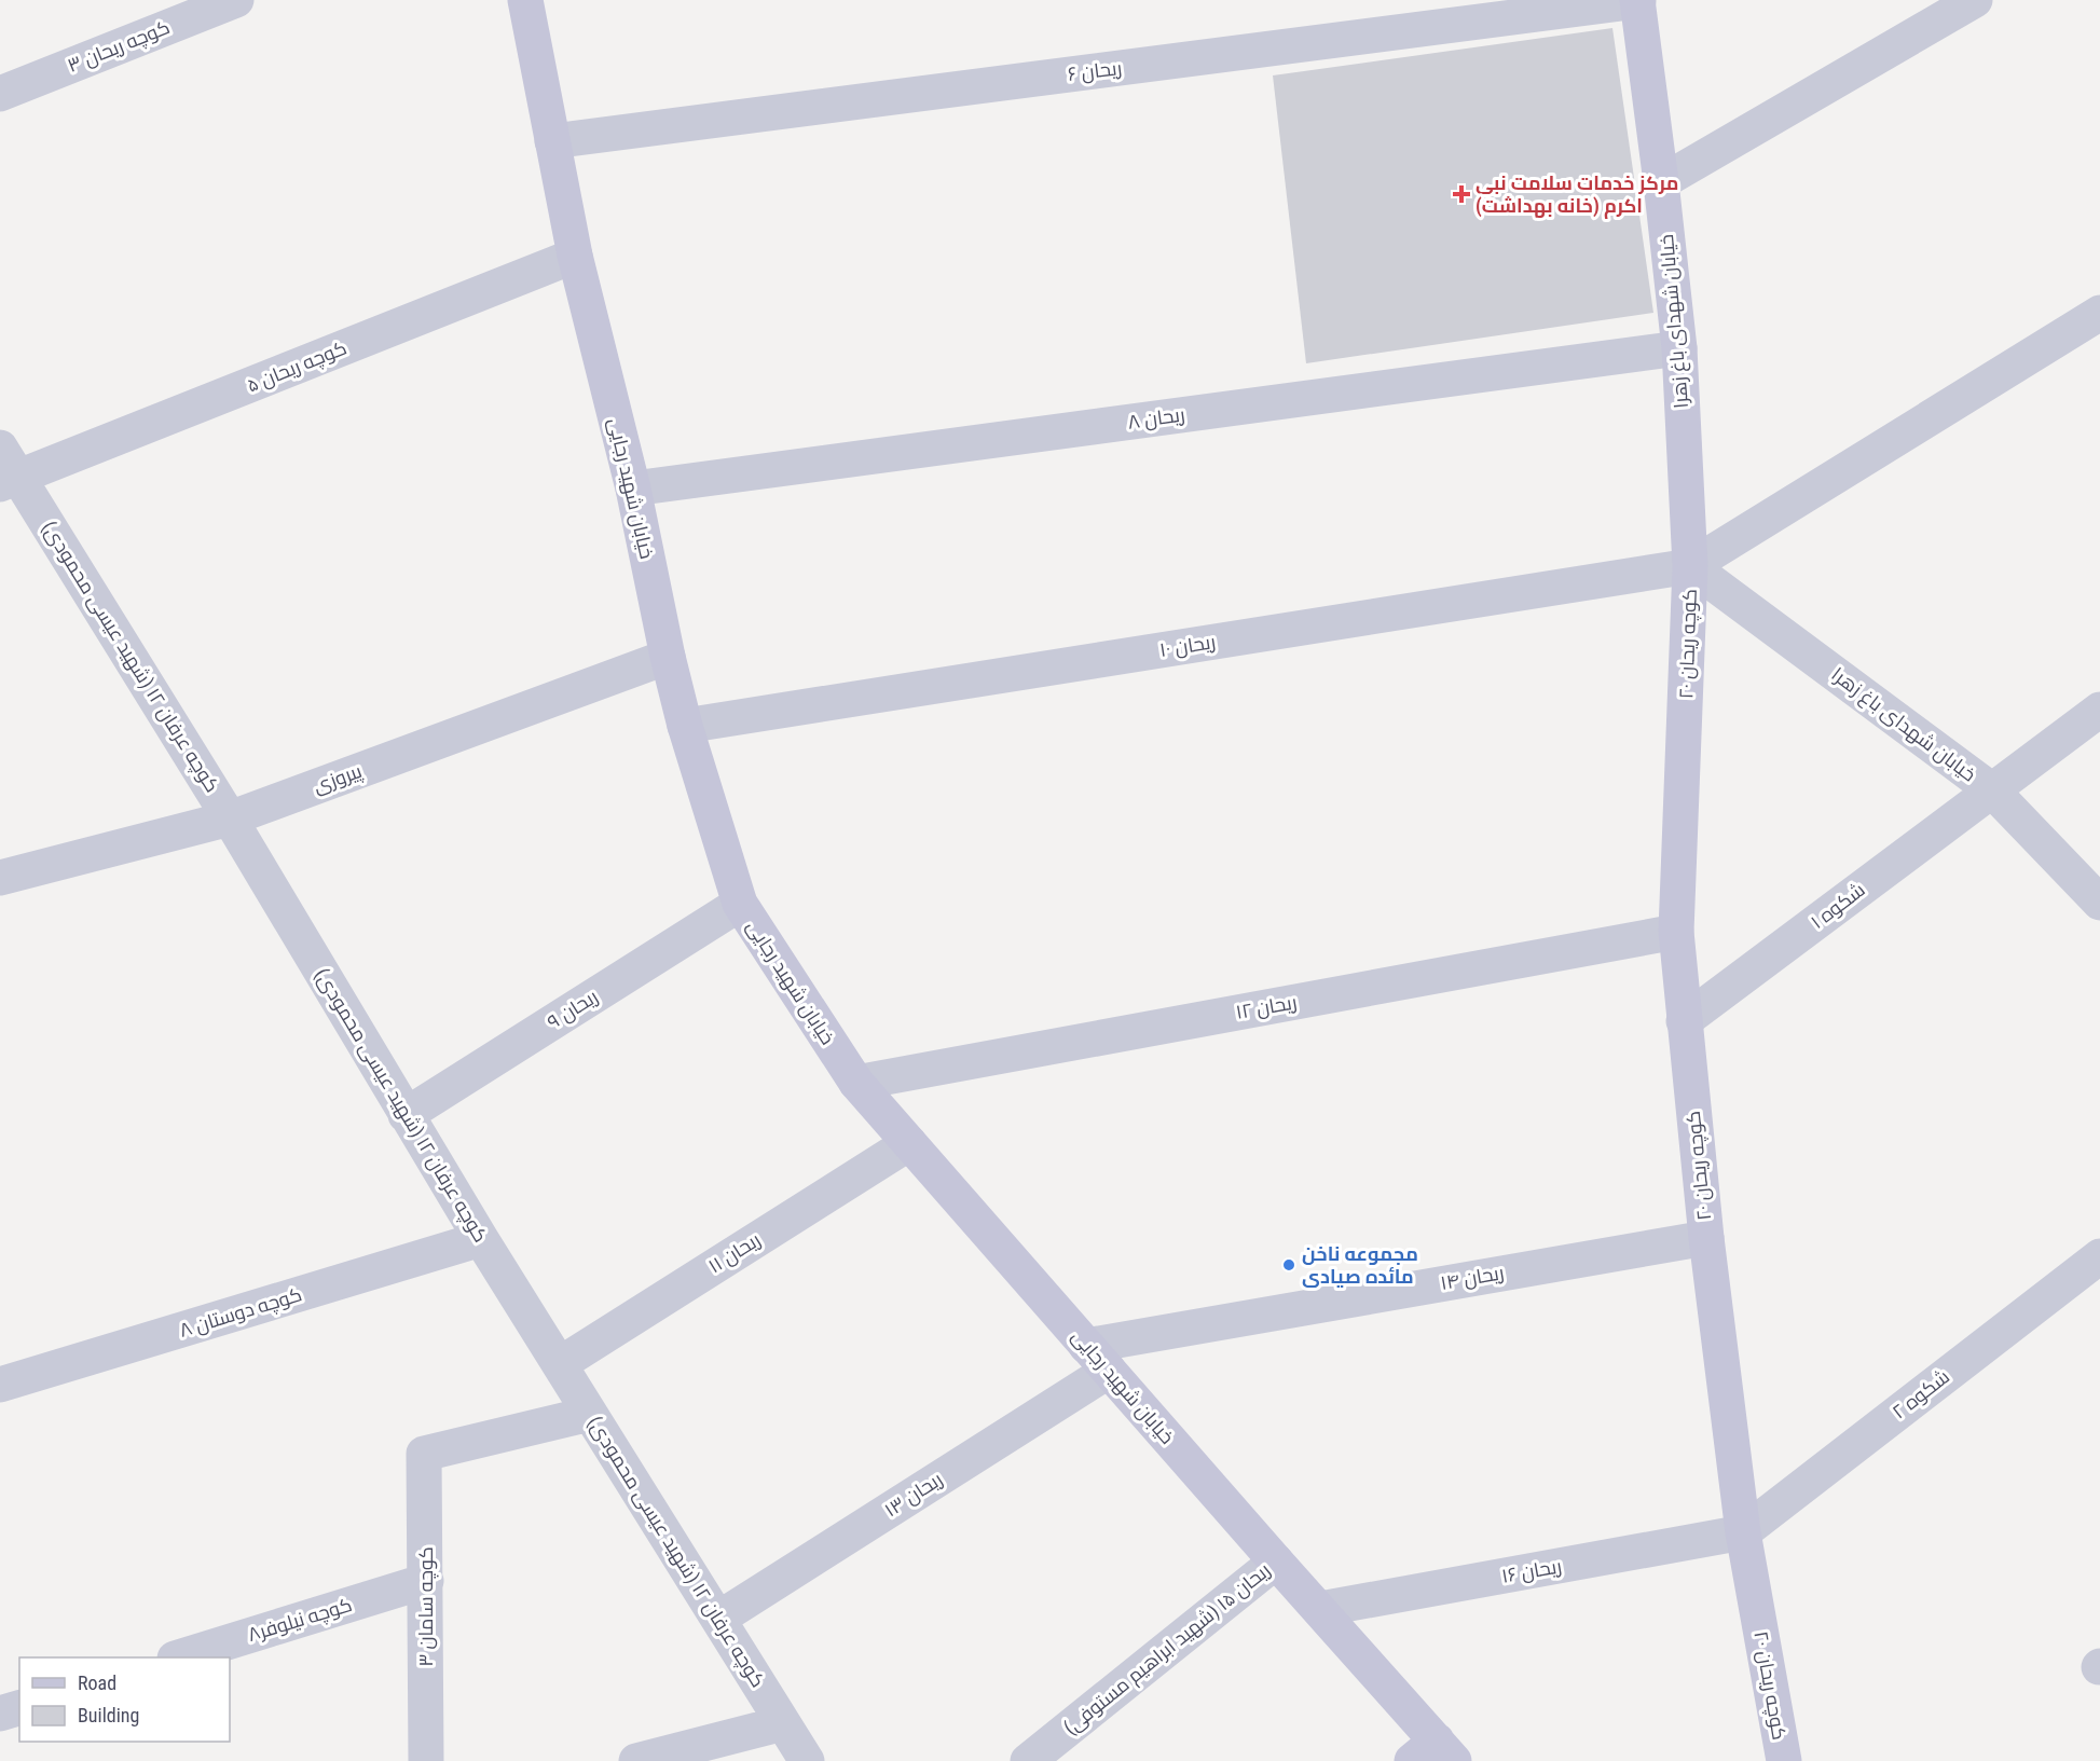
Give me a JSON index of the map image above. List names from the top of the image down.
{
  "streets": {
    "street": [
      "کوچه ریحان ۳",
      "ریحان ۶",
      "خیابان شهدای باغ‌ زهرا",
      "کوچه ریحان ۵",
      "ریحان ۸",
      "خیابان شهید رجایی",
      "کوچه ریحان ۲۰",
      "ریحان ۱۰",
      "کوچه عرفان ۱۲ (شهید عیسی محمودی)",
      "خیابان شهدای باغ زهرا",
      "پیروزی",
      "شکوه ۱",
      "ریحان ۱۲",
      "ریحان ۹",
      "ریحان ۱۱",
      "ریحان ۱۴",
      "کوچه دوستان ۸",
      "شکوه ۲",
      "ریحان ۱۳",
      "ریحان ۱۶",
      "کوچه سامان ۳",
      "کوچه نیلوفر۸",
      "ریحان ۱۵ (شهید ابراهیم مستوفی)"
    ]
  },
  "crossings": [
    ["ریحان ۶", "خیابان شهدای باغ‌ زهرا"],
    ["ریحان ۶", "خیابان شهید رجایی"],
    ["خیابان شهدای باغ‌ زهرا", "ریحان ۸"],
    ["خیابان شهدای باغ‌ زهرا", "کوچه ریحان ۲۰"],
    ["خیابان شهدای باغ‌ زهرا", "ریحان ۱۰"],
    ["خیابان شهدای باغ‌ زهرا", "خیابان شهدای باغ زهرا"],
    ["کوچه ریحان ۵", "خیابان شهید رجایی"],
    ["کوچه ریحان ۵", "کوچه عرفان ۱۲ (شهید عیسی محمودی)"],
    ["ریحان ۸", "خیابان شهید رجایی"],
    ["خیابان شهید رجایی", "ریحان ۱۰"],
    ["خیابان شهید رجایی", "پیروزی"],
    ["خیابان شهید رجایی", "ریحان ۱۲"],
    ["خیابان شهید رجایی", "ریحان ۹"],
    ["خیابان شهید رجایی", "ریحان ۱۱"],
    ["خیابان شهید رجایی", "ریحان ۱۴"],
    ["خیابان شهید رجایی", "ریحان ۱۳"],
    ["خیابان شهید رجایی", "ریحان ۱۶"],
    ["خیابان شهید رجایی", "ریحان ۱۵ (شهید ابراهیم مستوفی)"],
    ["کوچه ریحان ۲۰", "ریحان ۱۰"],
    ["کوچه ریحان ۲۰", "خیابان شهدای باغ زهرا"],
    ["کوچه ریحان ۲۰", "شکوه ۱"],
    ["کوچه ریحان ۲۰", "ریحان ۱۲"],
    ["کوچه ریحان ۲۰", "ریحان ۱۴"],
    ["کوچه ریحان ۲۰", "شکوه ۲"],
    ["کوچه ریحان ۲۰", "ریحان ۱۶"],
    ["ریحان ۱۰", "خیابان شهدای باغ زهرا"],
    ["کوچه عرفان ۱۲ (شهید عیسی محمودی)", "پیروزی"],
    ["کوچه عرفان ۱۲ (شهید عیسی محمودی)", "ریحان ۹"],
    ["کوچه عرفان ۱۲ (شهید عیسی محمودی)", "ریحان ۱۱"],
    ["کوچه عرفان ۱۲ (شهید عیسی محمودی)", "کوچه دوستان ۸"],
    ["کوچه عرفان ۱۲ (شهید عیسی محمودی)", "ریحان ۱۳"],
    ["کوچه عرفان ۱۲ (شهید عیسی محمودی)", "کوچه سامان ۳"],
    ["خیابان شهدای باغ زهرا", "شکوه ۱"],
    ["ریحان ۱۴", "ریحان ۱۳"],
    ["شکوه ۲", "ریحان ۱۶"],
    ["کوچه سامان ۳", "کوچه نیلوفر۸"]
  ],
  "places": {
    "health": ["مرکز خدمات سلامت نبی اکرم (خانه بهداشت)"],
    "other": ["مجموعه ناخن مائده صیادی"]
  },
  "legend": ["Road", "Building"]
}
